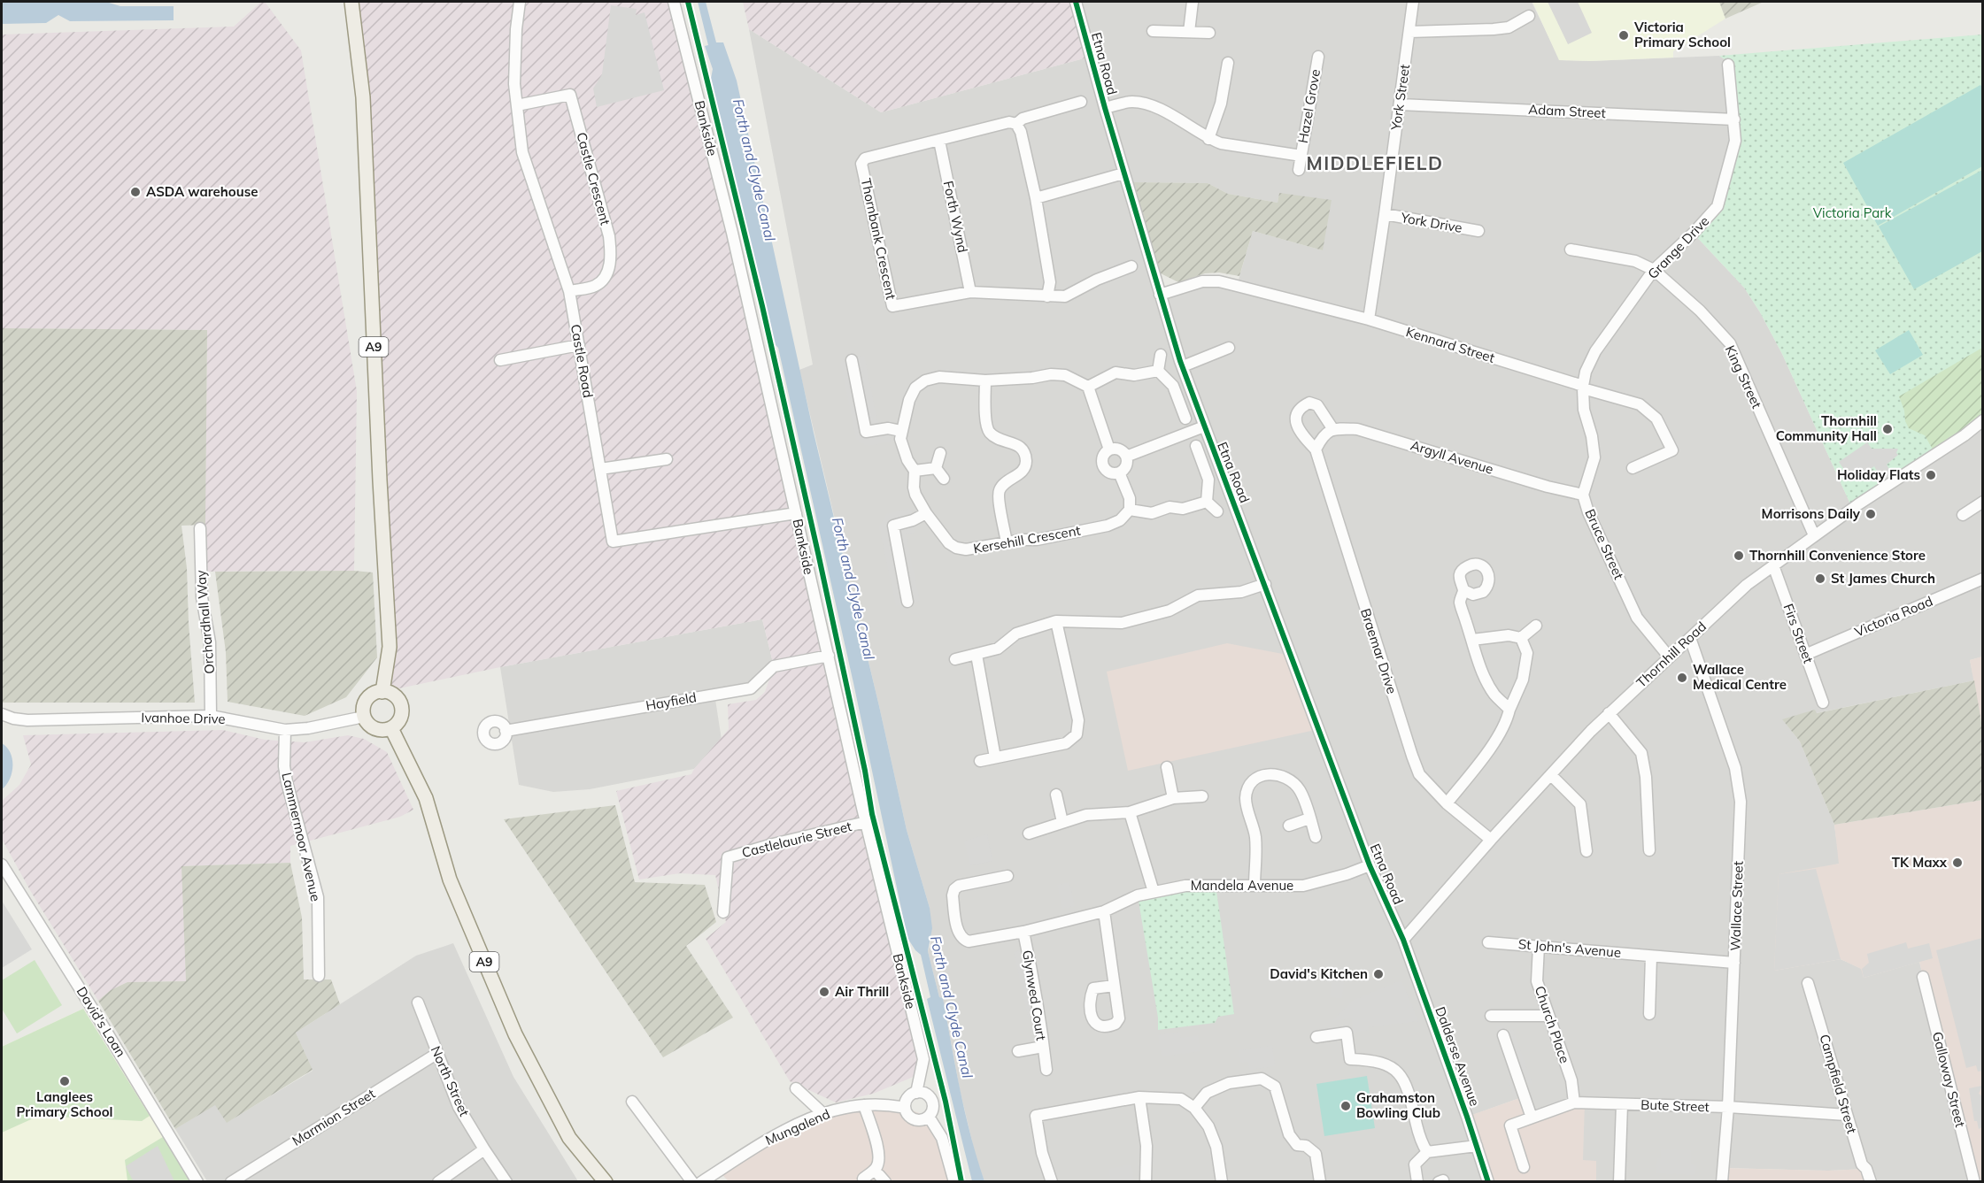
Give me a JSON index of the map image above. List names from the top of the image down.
{
  "streets": {
    "main road": ["A9"],
    "street": [
      "Etna Road",
      "York Street",
      "Hazel Grove",
      "Adam Street",
      "Bankside",
      "Castle Crescent",
      "Forth Wynd",
      "York Drive",
      "Thornbank Crescent",
      "Grange Drive",
      "Kennard Street",
      "Castle Road",
      "King Street",
      "Argyll Avenue",
      "Kersehill Crescent",
      "Bruce Street",
      "Victoria Road",
      "Orchardhall Way",
      "Firs Street",
      "Braemar Drive",
      "Thornhill Road",
      "Hayfield",
      "Ivanhoe Drive",
      "Lammermoor Avenue",
      "Castlelaurie Street",
      "Mandela Avenue",
      "Wallace Street",
      "St John's Avenue",
      "Glynwed Court",
      "David's Loan",
      "Church Place",
      "Dalderse Avenue",
      "Galloway Street",
      "North Street",
      "Campfield Street",
      "Bute Street",
      "Marmion Street",
      "Mungalend"
    ]
  },
  "crossings": [
    ["Etna Road", "Hazel Grove"],
    ["Etna Road", "Kennard Street"],
    ["Etna Road", "Thornhill Road"],
    ["Etna Road", "Mandela Avenue"],
    ["Etna Road", "Dalderse Avenue"],
    ["York Street", "Adam Street"],
    ["York Street", "York Drive"],
    ["York Street", "Kennard Street"],
    ["Adam Street", "Grange Drive"],
    ["Bankside", "Castle Road"],
    ["Bankside", "Hayfield"],
    ["Bankside", "Castlelaurie Street"],
    ["Bankside", "Mungalend"],
    ["Castle Crescent", "Castle Road"],
    ["Forth Wynd", "Thornbank Crescent"],
    ["Grange Drive", "Kennard Street"],
    ["Grange Drive", "King Street"],
    ["Grange Drive", "Bruce Street"],
    ["Kennard Street", "Bruce Street"],
    ["A9", "Ivanhoe Drive"],
    ["King Street", "Thornhill Road"],
    ["Argyll Avenue", "Bruce Street"],
    ["Bruce Street", "Thornhill Road"],
    ["Victoria Road", "Firs Street"],
    ["Orchardhall Way", "Ivanhoe Drive"],
    ["Firs Street", "Thornhill Road"],
    ["Braemar Drive", "Thornhill Road"],
    ["Thornhill Road", "Wallace Street"],
    ["Thornhill Road", "Dalderse Avenue"],
    ["Ivanhoe Drive", "Lammermoor Avenue"],
    ["Mandela Avenue", "Glynwed Court"],
    ["Wallace Street", "St John's Avenue"],
    ["Wallace Street", "Bute Street"],
    ["St John's Avenue", "Church Place"],
    ["Church Place", "Bute Street"],
    ["North Street", "Marmion Street"],
    ["Campfield Street", "Bute Street"]
  ],
  "districts": ["MIDDLEFIELD"],
  "water": ["Forth and Clyde Canal"],
  "parks": ["Victoria Park"],
  "places": [
    "Victoria Primary School",
    "ASDA warehouse",
    "Thornhill Community Hall",
    "Holiday Flats",
    "Morrisons Daily",
    "Thornhill Convenience Store",
    "St James Church",
    "Wallace Medical Centre",
    "TK Maxx",
    "David's Kitchen",
    "Air Thrill",
    "Langlees Primary School",
    "Grahamston Bowling Club"
  ]
}
